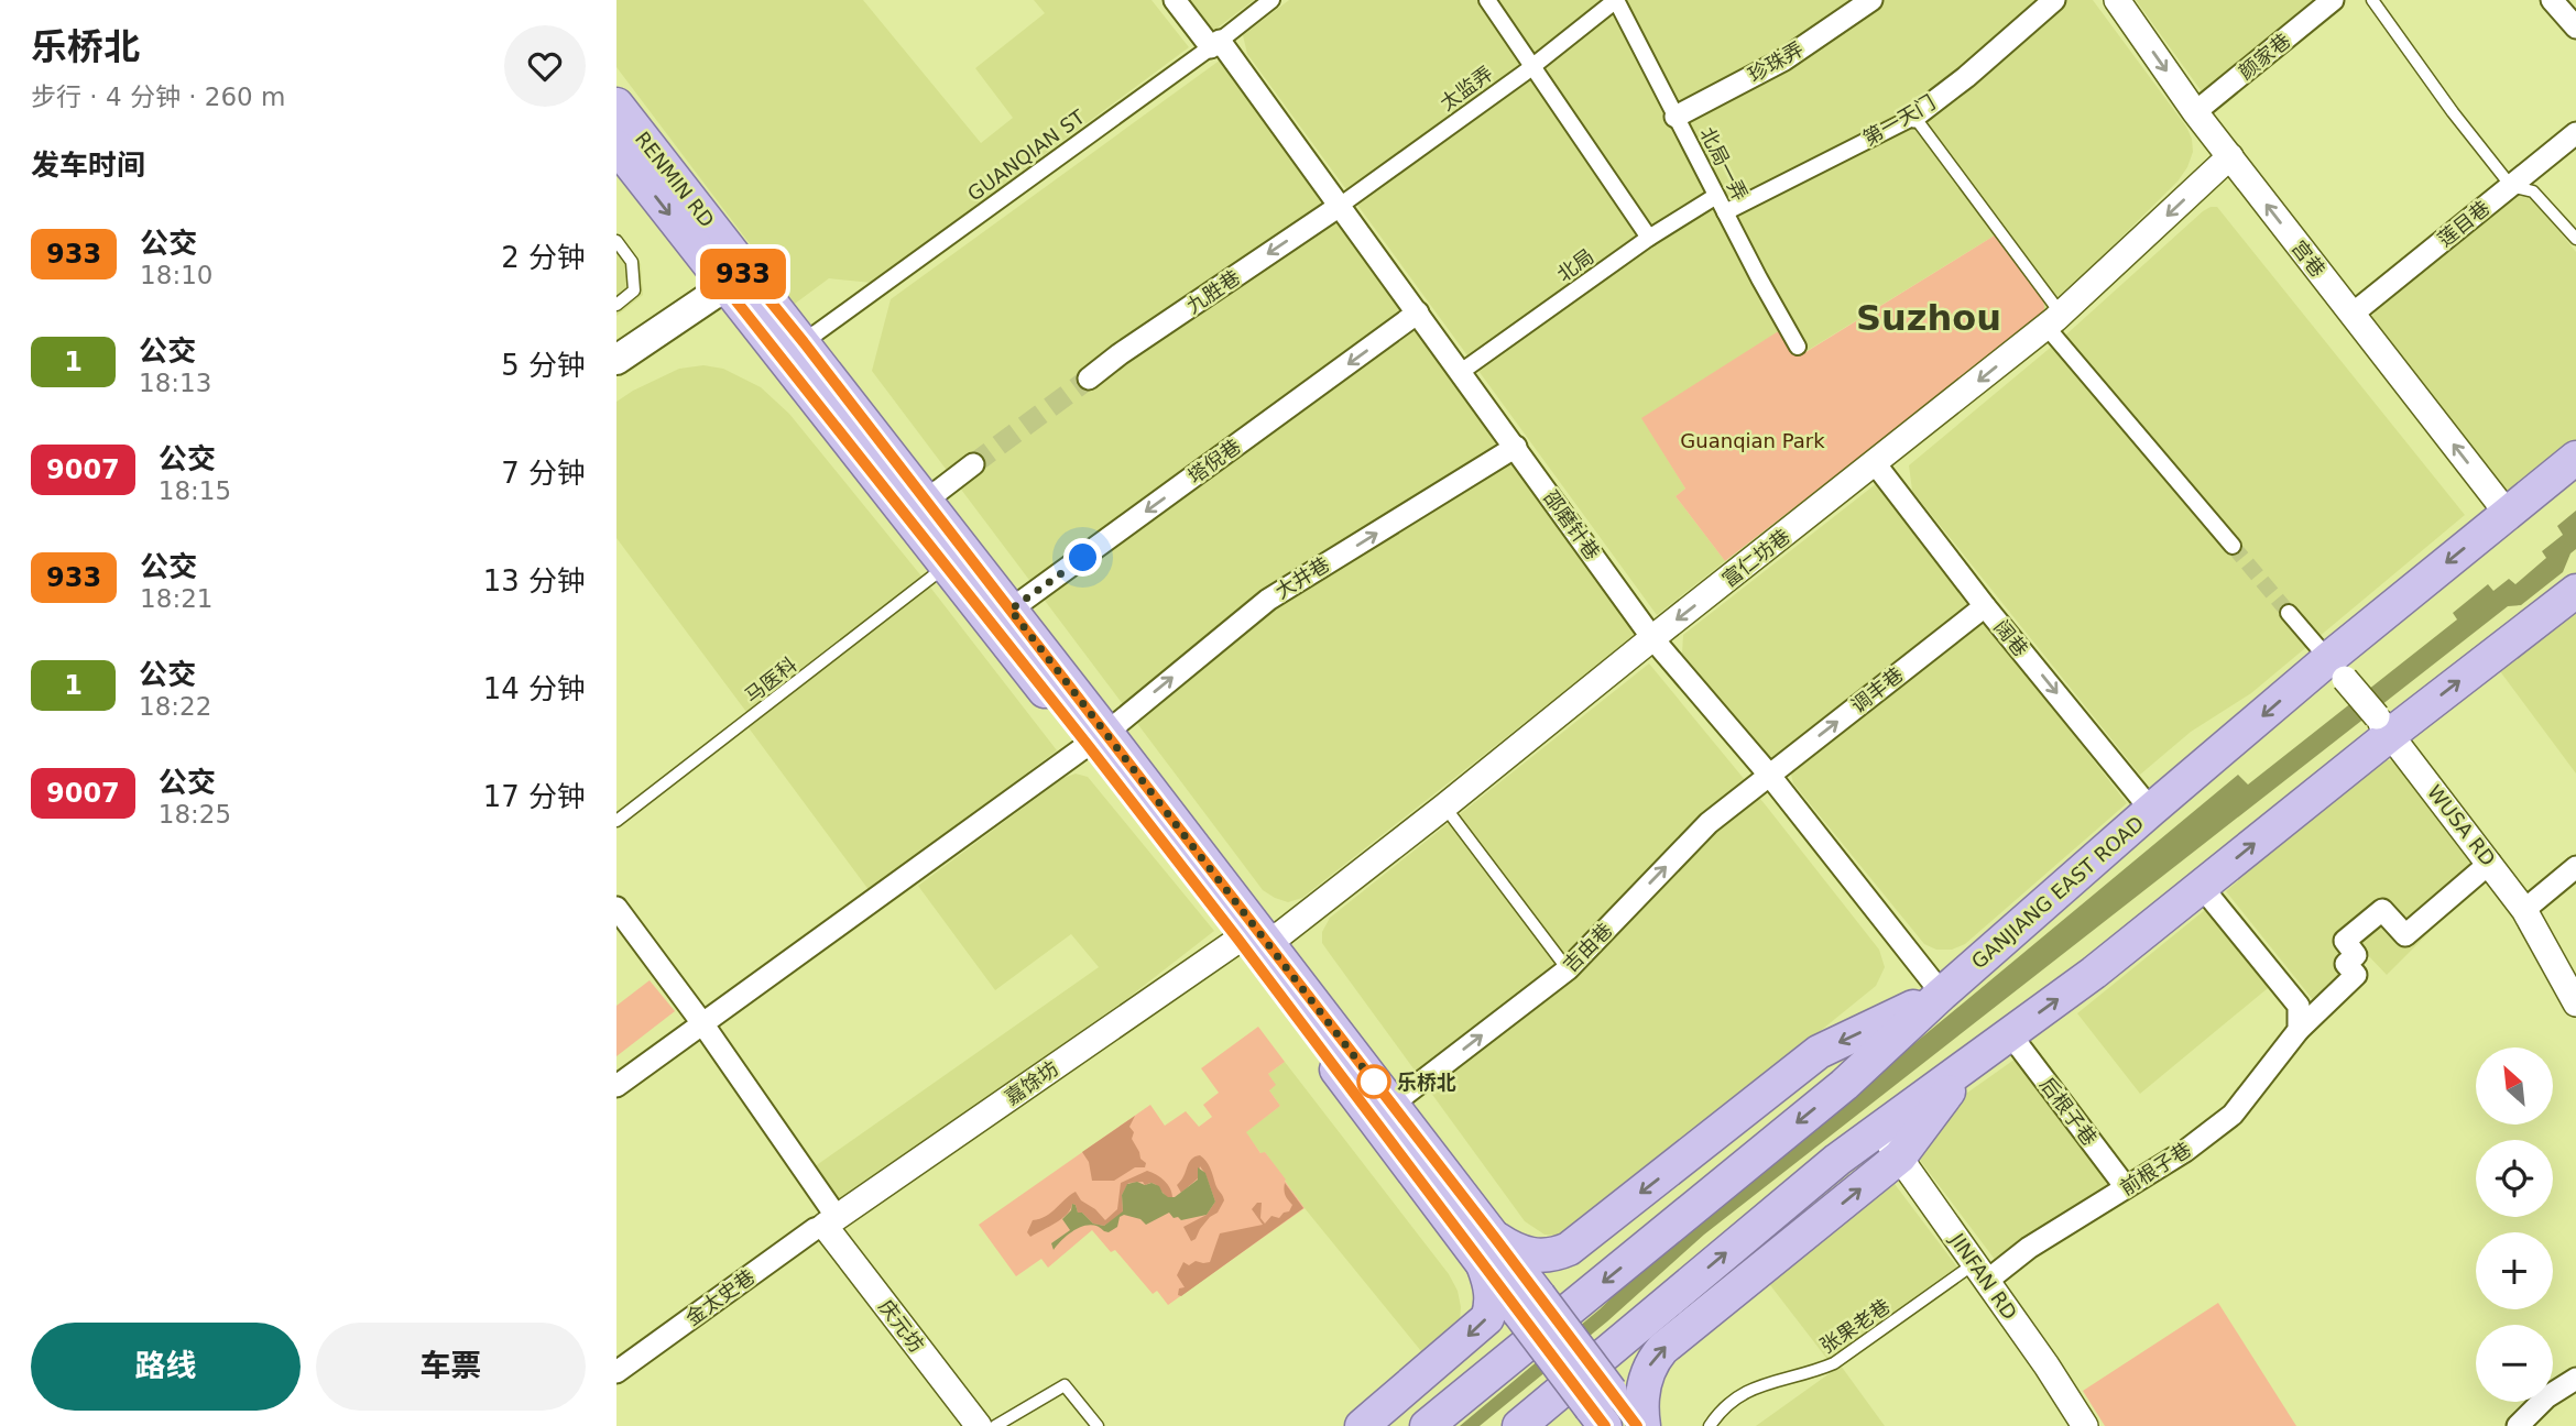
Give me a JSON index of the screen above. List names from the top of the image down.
{
  "streets": {
    "main road": ["RENMIN RD", "GANJIANG EAST ROAD"],
    "street": [
      "颜家巷",
      "珍珠弄",
      "太监弄",
      "第一天门",
      "GUANQIAN ST",
      "北局一弄",
      "莲目巷",
      "宫巷",
      "北局",
      "九胜巷",
      "塔倪巷",
      "邵磨针巷",
      "富仁坊巷",
      "大井巷",
      "阔巷",
      "调丰巷",
      "WUSA RD",
      "吉由巷",
      "嘉馀坊",
      "后根子巷",
      "前根子巷",
      "JINFAN RD",
      "金太史巷",
      "庆元坊"
    ],
    "lane": ["马医科", "张果老巷"]
  },
  "crossings": [
    ["颜家巷", "宫巷"],
    ["珍珠弄", "北局一弄"],
    ["太监弄", "北局一弄"],
    ["太监弄", "九胜巷"],
    ["太监弄", "邵磨针巷"],
    ["第一天门", "北局一弄"],
    ["GUANQIAN ST", "RENMIN RD"],
    ["GUANQIAN ST", "邵磨针巷"],
    ["北局一弄", "北局"],
    ["RENMIN RD", "塔倪巷"],
    ["RENMIN RD", "富仁坊巷"],
    ["RENMIN RD", "大井巷"],
    ["RENMIN RD", "马医科"],
    ["RENMIN RD", "GANJIANG EAST ROAD"],
    ["RENMIN RD", "吉由巷"],
    ["RENMIN RD", "嘉馀坊"],
    ["莲目巷", "宫巷"],
    ["宫巷", "富仁坊巷"],
    ["宫巷", "GANJIANG EAST ROAD"],
    ["北局", "邵磨针巷"],
    ["九胜巷", "邵磨针巷"],
    ["塔倪巷", "邵磨针巷"],
    ["邵磨针巷", "富仁坊巷"],
    ["邵磨针巷", "大井巷"],
    ["邵磨针巷", "调丰巷"],
    ["邵磨针巷", "GANJIANG EAST ROAD"],
    ["邵磨针巷", "吉由巷"],
    ["富仁坊巷", "阔巷"],
    ["富仁坊巷", "嘉馀坊"],
    ["阔巷", "调丰巷"],
    ["阔巷", "GANJIANG EAST ROAD"],
    ["调丰巷", "吉由巷"],
    ["WUSA RD", "GANJIANG EAST ROAD"],
    ["WUSA RD", "前根子巷"],
    ["嘉馀坊", "金太史巷"],
    ["嘉馀坊", "庆元坊"],
    ["后根子巷", "前根子巷"],
    ["前根子巷", "JINFAN RD"],
    ["前根子巷", "张果老巷"],
    ["JINFAN RD", "张果老巷"],
    ["金太史巷", "庆元坊"]
  ],
  "one_way": [
    "九胜巷",
    "塔倪巷",
    "富仁坊巷",
    "大井巷",
    "阔巷",
    "调丰巷",
    "吉由巷"
  ],
  "districts": ["Suzhou"],
  "parks": ["Guanqian Park"],
  "places": ["乐桥北"],
  "lines": ["bus line 933"],
  "north": "top left",
  "page": {
    "heading": [
      ["乐桥北", "步行 · 4 分钟 · 260 m"],
      "发车时间"
    ],
    "on_map": "933",
    "list": [
      {
        "mark": "933",
        "name": "公交",
        "note": "18:10",
        "value": "2 分钟"
      },
      {
        "mark": "1",
        "name": "公交",
        "note": "18:13",
        "value": "5 分钟"
      },
      {
        "mark": "9007",
        "name": "公交",
        "note": "18:15",
        "value": "7 分钟"
      },
      {
        "mark": "933",
        "name": "公交",
        "note": "18:21",
        "value": "13 分钟"
      },
      {
        "mark": "1",
        "name": "公交",
        "note": "18:22",
        "value": "14 分钟"
      },
      {
        "mark": "9007",
        "name": "公交",
        "note": "18:25",
        "value": "17 分钟"
      }
    ],
    "map_buttons": ["+", "−"],
    "buttons": ["路线", "车票"]
  }
}
